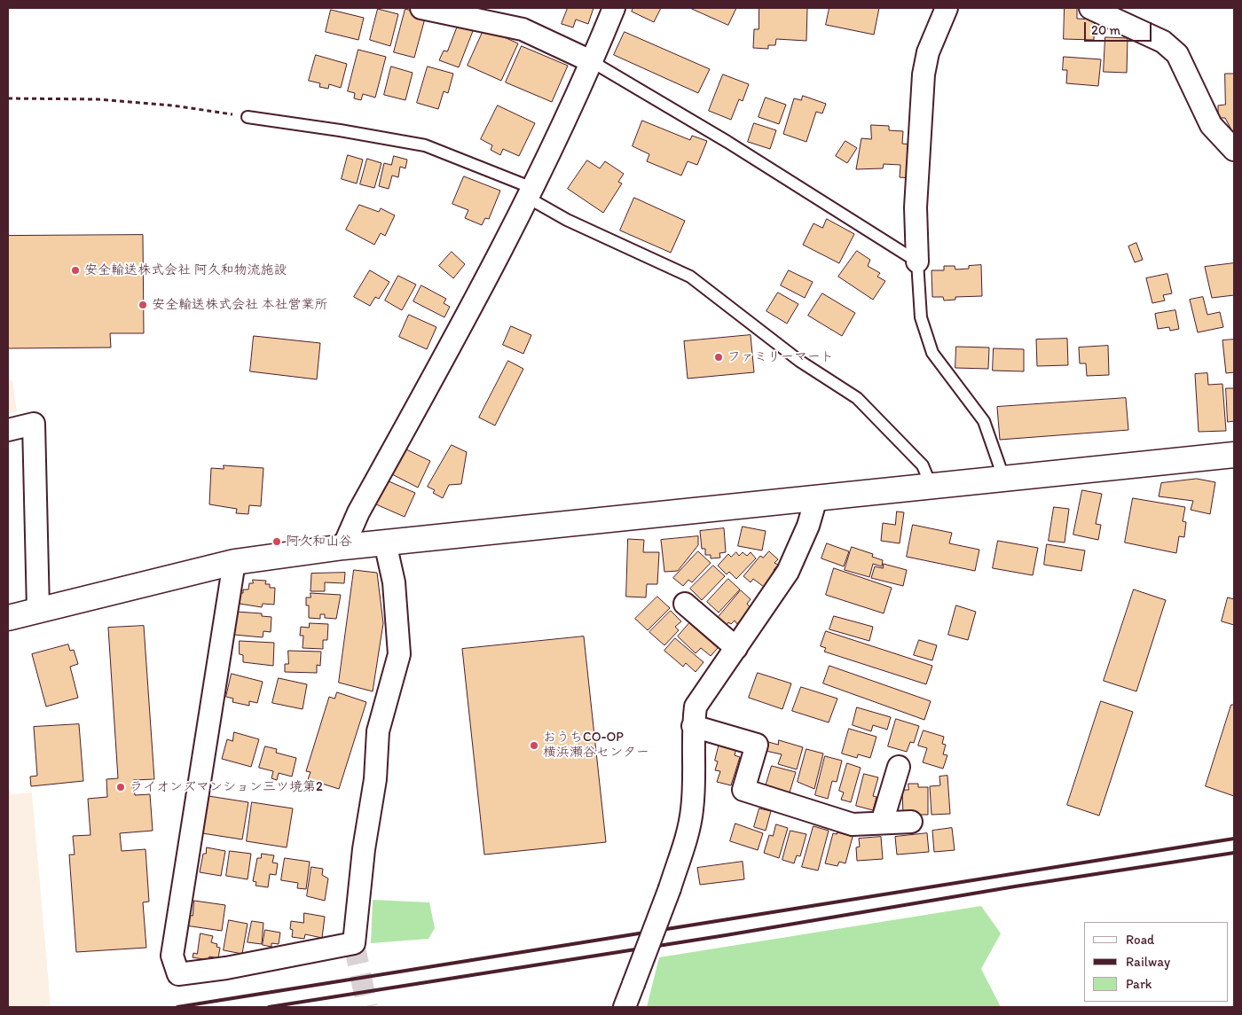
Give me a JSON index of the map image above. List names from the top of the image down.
{
  "places": [
    "安全輸送株式会社 阿久和物流施設",
    "安全輸送株式会社 本社営業所",
    "ファミリーマート",
    "阿久和山谷",
    "おうちCO-OP 横浜瀬谷センター",
    "ライオンズマンション三ツ境第2"
  ],
  "legend": ["Road", "Railway", "Park"],
  "scale_bar": "20 m"
}
